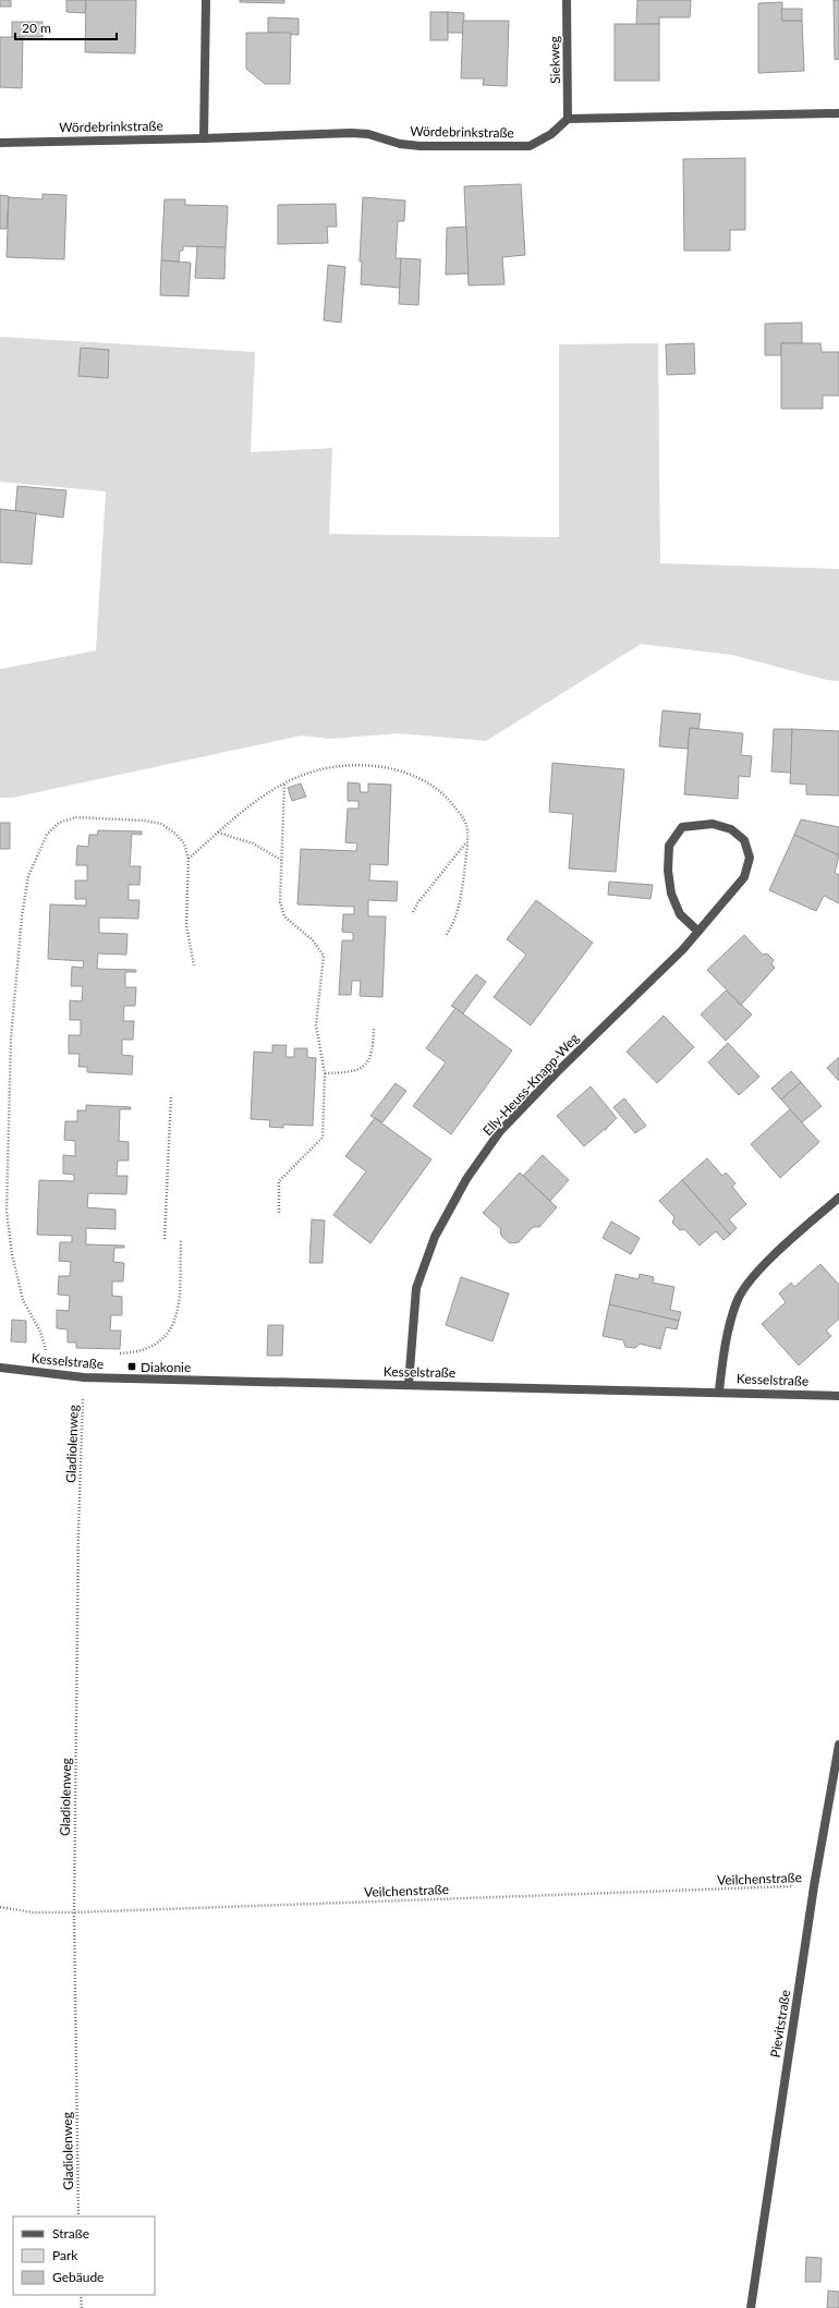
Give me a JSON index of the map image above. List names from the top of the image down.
{
  "streets": {
    "street": [
      "Siekweg",
      "Wördebrinkstraße",
      "Elly-Heuss-Knapp-Weg",
      "Kesselstraße",
      "Pievitstraße"
    ],
    "path": ["Gladiolenweg", "Veilchenstraße"]
  },
  "crossings": [
    ["Siekweg", "Wördebrinkstraße"],
    ["Elly-Heuss-Knapp-Weg", "Kesselstraße"],
    ["Kesselstraße", "Gladiolenweg"],
    ["Gladiolenweg", "Veilchenstraße"],
    ["Veilchenstraße", "Pievitstraße"]
  ],
  "places": {
    "transit": ["Diakonie"]
  },
  "legend": ["Straße", "Park", "Gebäude"],
  "scale_bar": "20 m"
}
